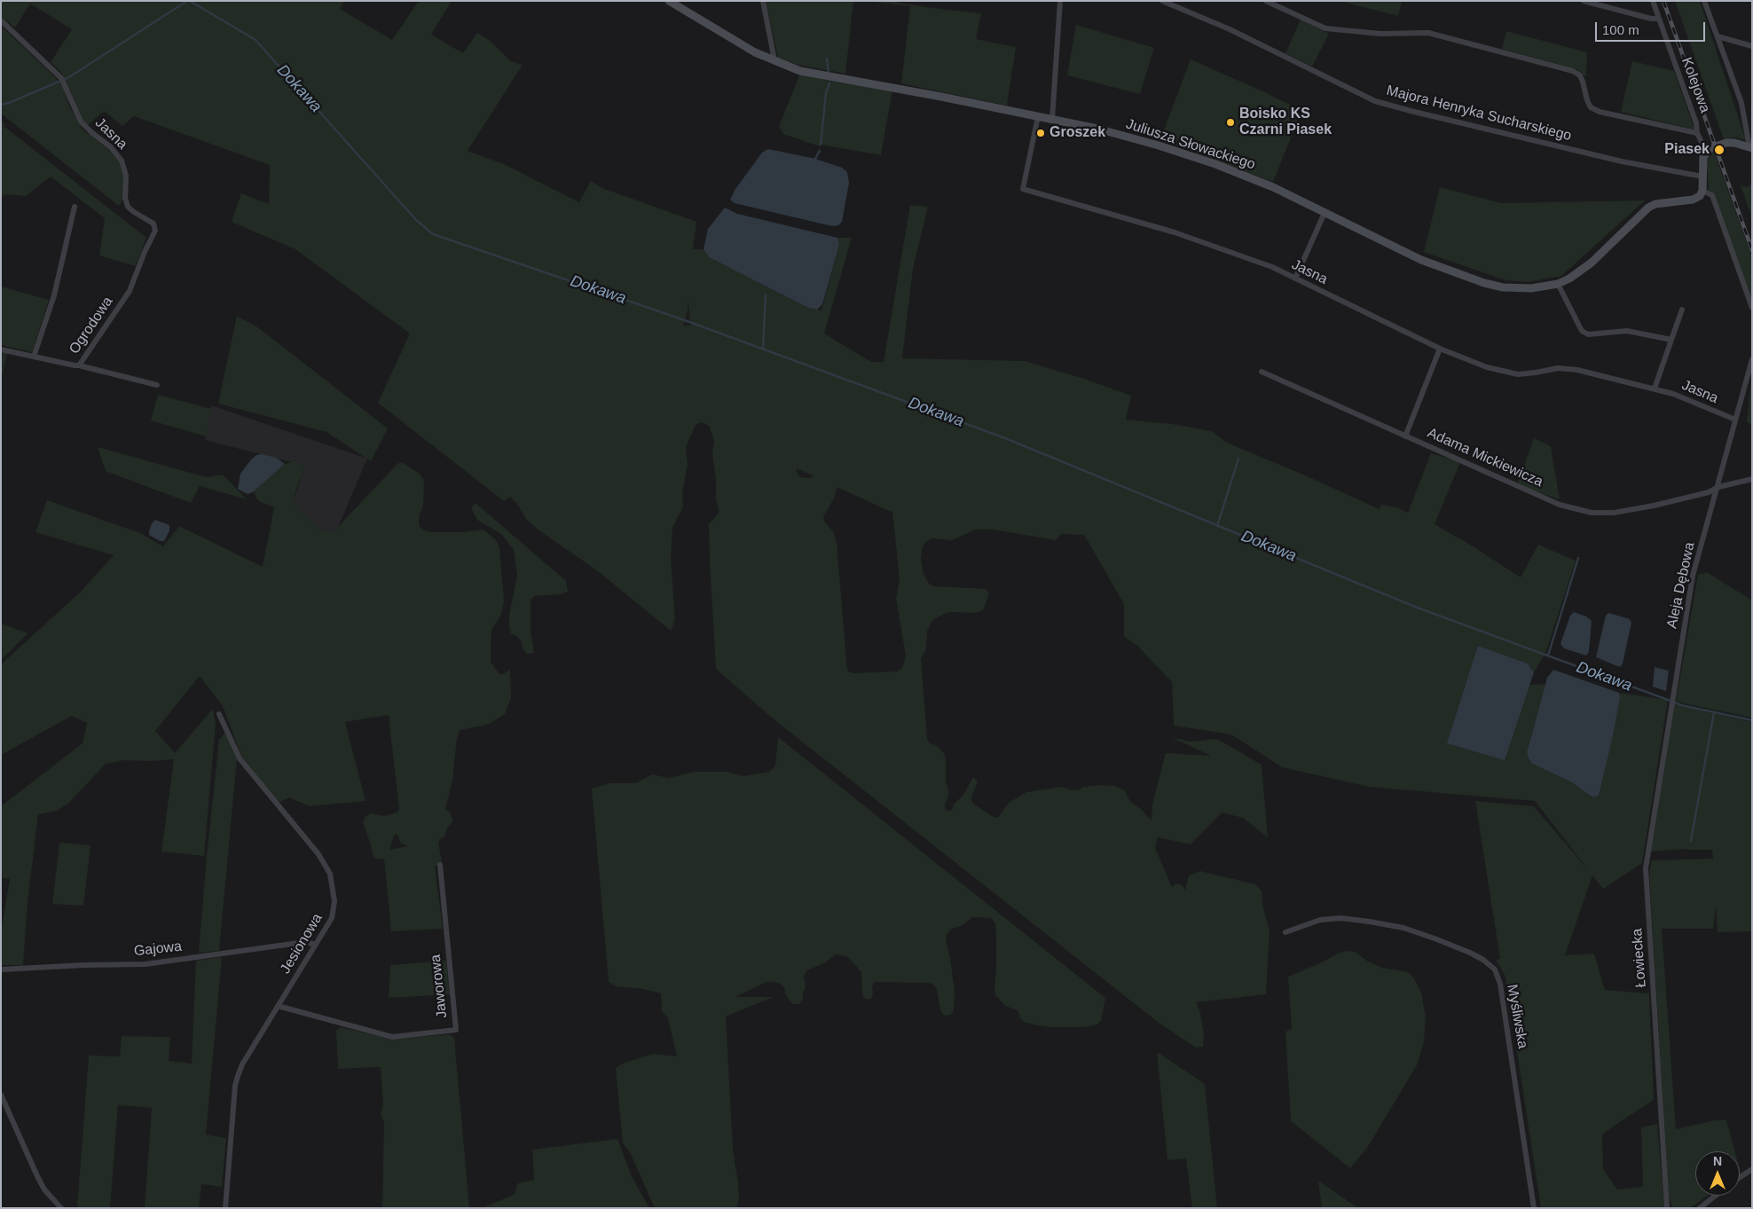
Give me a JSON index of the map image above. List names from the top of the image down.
{
  "streets": {
    "street": [
      "Kolejowa",
      "Majora Henryka Sucharskiego",
      "Jasna",
      "Juliusza Słowackiego",
      "Ogrodowa",
      "Adama Mickiewicza",
      "Aleja Dębowa",
      "Jesionowa",
      "Gajowa",
      "Łowiecka",
      "Jaworowa",
      "Myśliwska"
    ]
  },
  "crossings": [
    ["Jasna", "Juliusza Słowackiego"],
    ["Jasna", "Ogrodowa"],
    ["Jasna", "Aleja Dębowa"],
    ["Adama Mickiewicza", "Aleja Dębowa"],
    ["Aleja Dębowa", "Łowiecka"],
    ["Jesionowa", "Gajowa"],
    ["Jesionowa", "Jaworowa"]
  ],
  "water": ["Dokawa"],
  "places": ["Boisko KS Czarni Piasek", "Groszek", "Piasek"],
  "scale_bar": "100 m",
  "north": "top"
}
